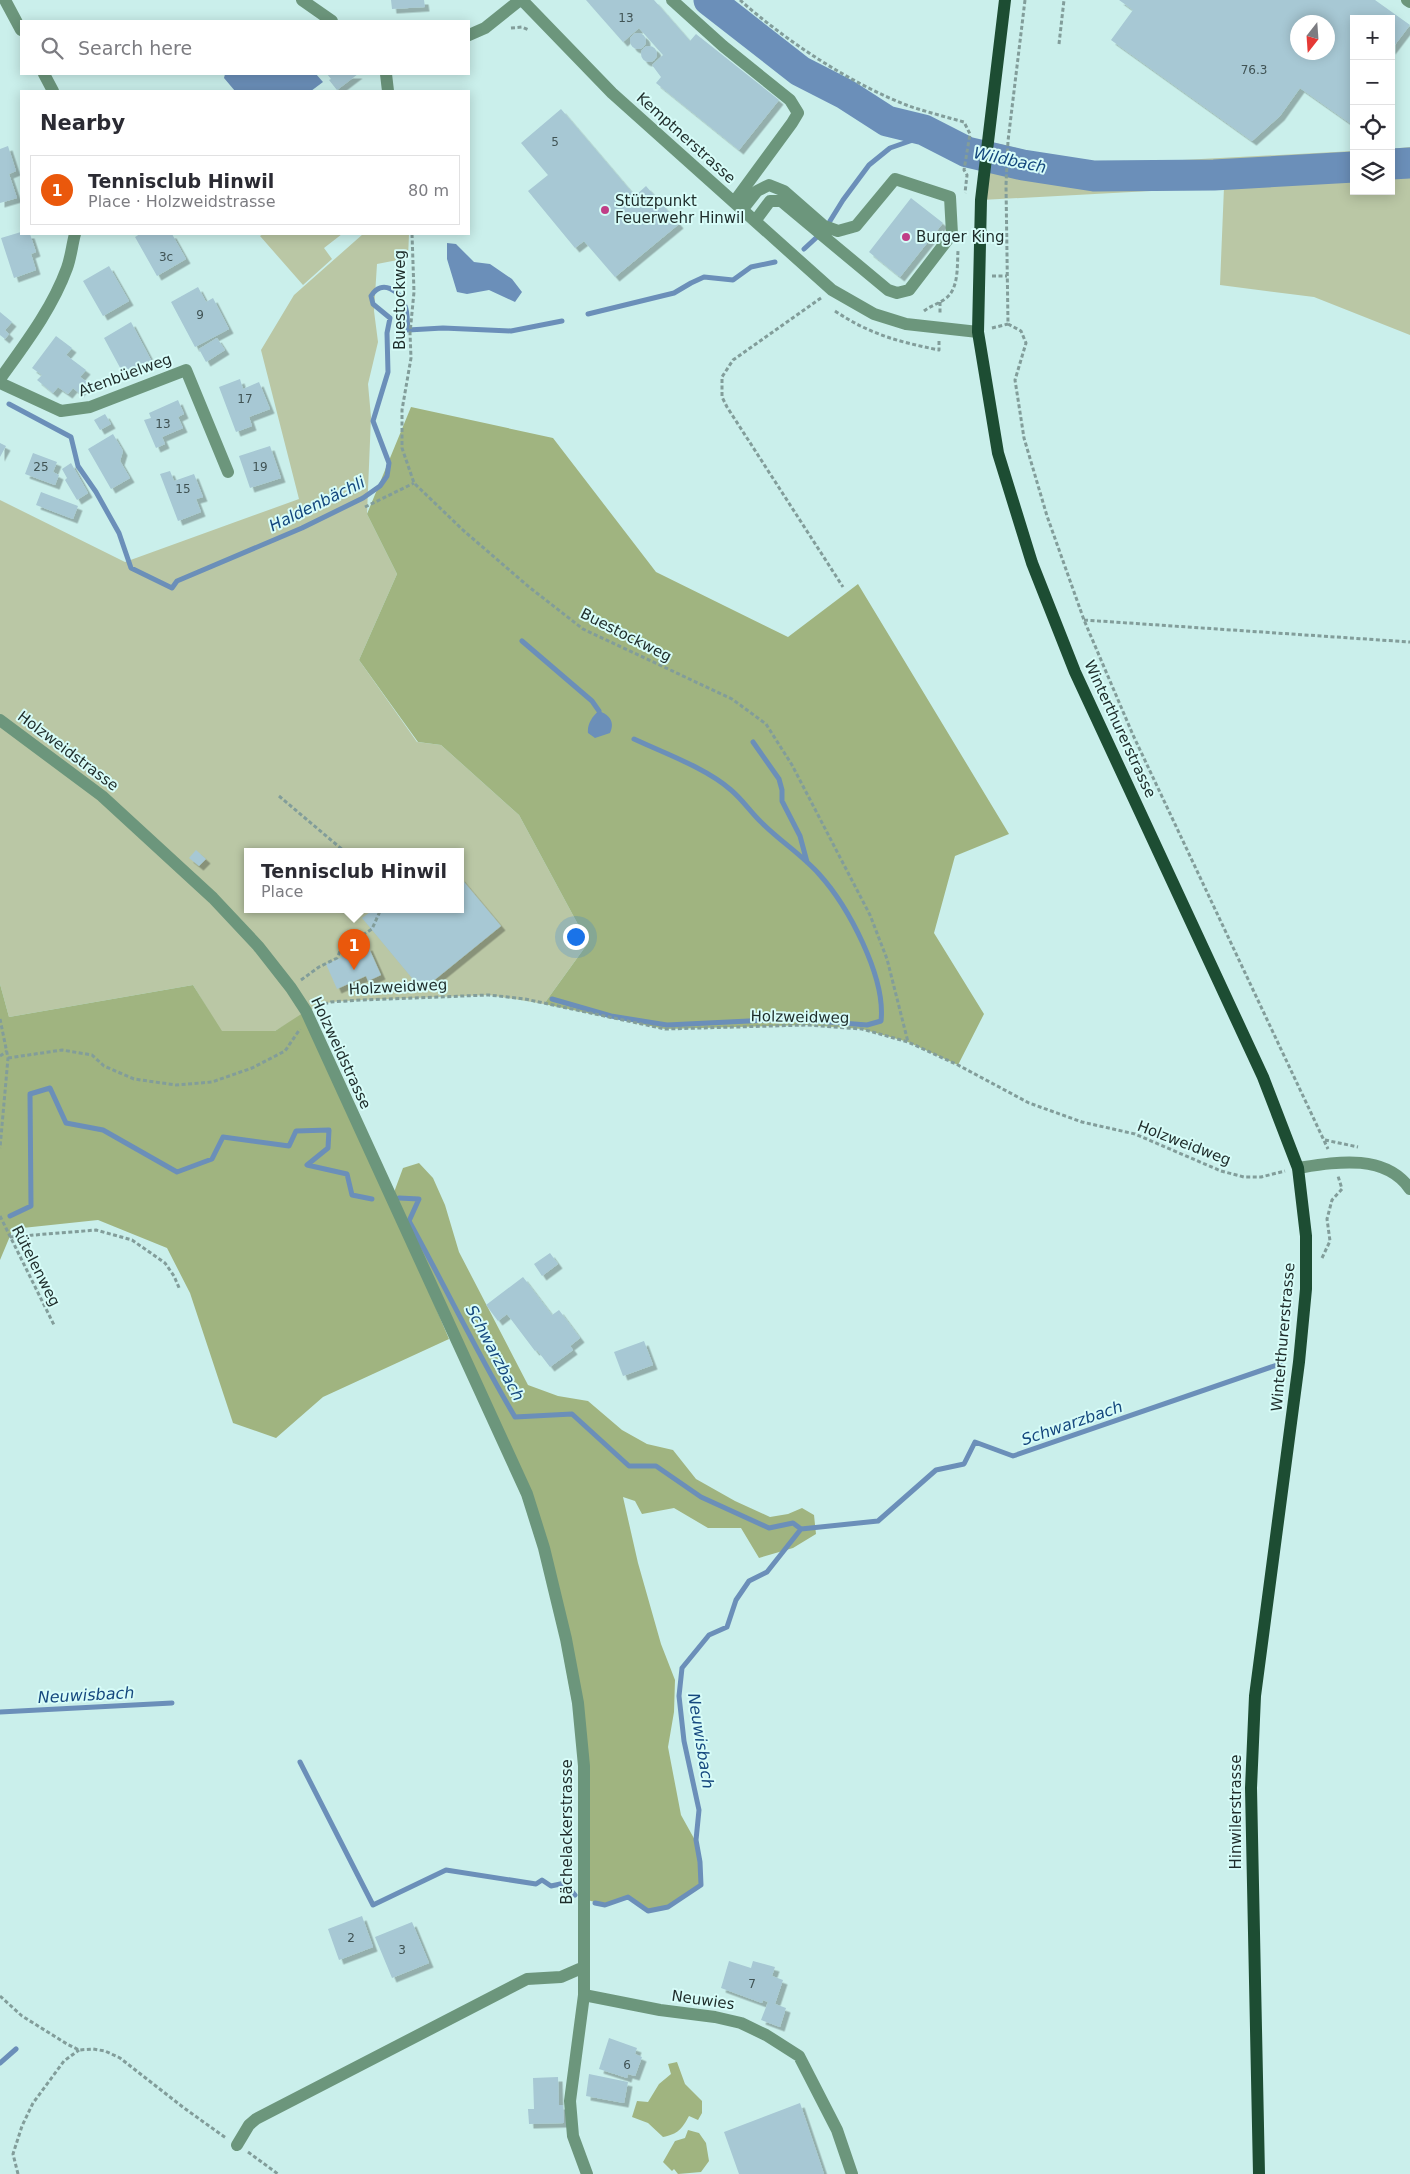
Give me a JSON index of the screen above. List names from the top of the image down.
{
  "streets": {
    "main road": ["Winterthurerstrasse", "Hinwilerstrasse"],
    "street": [
      "Kemptnerstrasse",
      "Atenbüelweg",
      "Holzweidstrasse",
      "Bächelackerstrasse",
      "Neuwies"
    ],
    "path": ["Buestockweg", "Holzweidweg", "Rütelenweg"]
  },
  "crossings": [
    ["Kemptnerstrasse", "Winterthurerstrasse"],
    ["Buestockweg", "Holzweidweg"],
    ["Winterthurerstrasse", "Holzweidweg"],
    ["Winterthurerstrasse", "Hinwilerstrasse"],
    ["Holzweidstrasse", "Holzweidweg"],
    ["Holzweidstrasse", "Bächelackerstrasse"],
    ["Bächelackerstrasse", "Neuwies"]
  ],
  "water": [
    "Wildbach",
    "Haldenbächli",
    "Schwarzbach",
    "Neuwisbach"
  ],
  "places": ["Stützpunkt Feuerwehr Hinwil", "Burger King"],
  "house_numbers": [
    "13",
    "76.3",
    "5",
    "3c",
    "9",
    "17",
    "13",
    "25",
    "19",
    "15",
    "2",
    "3",
    "7",
    "6"
  ],
  "north": "bottom",
  "page": {
    "map_buttons": ["+", "−"],
    "search": "Search here",
    "heading": "Nearby",
    "list": [
      {
        "mark": "1",
        "name": "Tennisclub Hinwil",
        "note": "Place · Holzweidstrasse",
        "value": "80 m"
      }
    ],
    "popup": ["Tennisclub Hinwil", "Place"],
    "pins": "1"
  }
}
